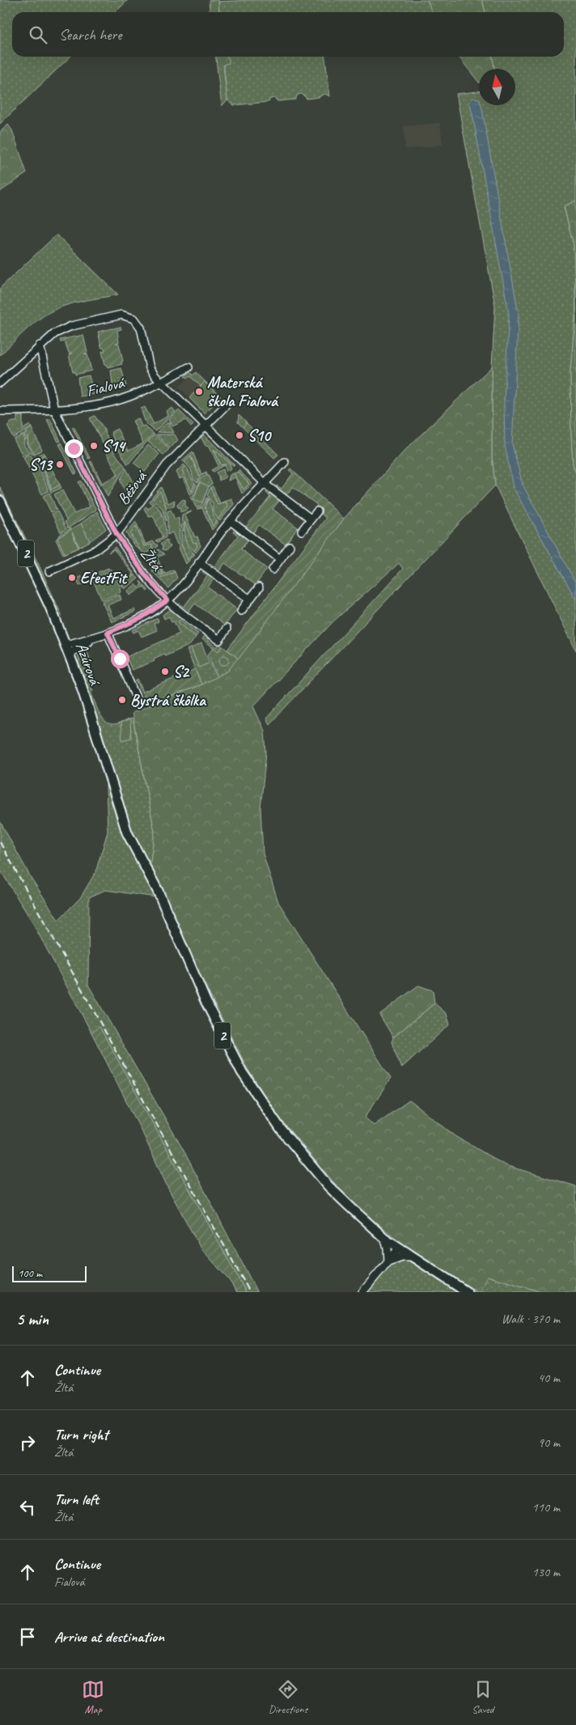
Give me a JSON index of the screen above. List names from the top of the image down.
{
  "streets": {
    "main road": ["2", "Azúrová"],
    "street": ["Fialová", "Béžová", "Žltá"]
  },
  "crossings": [
    ["Béžová", "Žltá"],
    ["2", "Azúrová"]
  ],
  "places": [
    "Materská škola Fialová",
    "S10",
    "S14",
    "S13",
    "EfectFit",
    "S2",
    "Bystrá škôlka"
  ],
  "scale_bar": "100 m",
  "north": "top",
  "page": {
    "search": "Search here",
    "scale": "100 m",
    "heading": ["5 min", "Walk · 370 m"],
    "list": [
      ["Continue", "Žltá", "40 m"],
      ["Turn right", "Žltá", "90 m"],
      ["Turn left", "Žltá", "110 m"],
      ["Continue", "Fialová", "130 m"],
      "Arrive at destination"
    ],
    "nav": ["Map", "Directions", "Saved"]
  }
}
